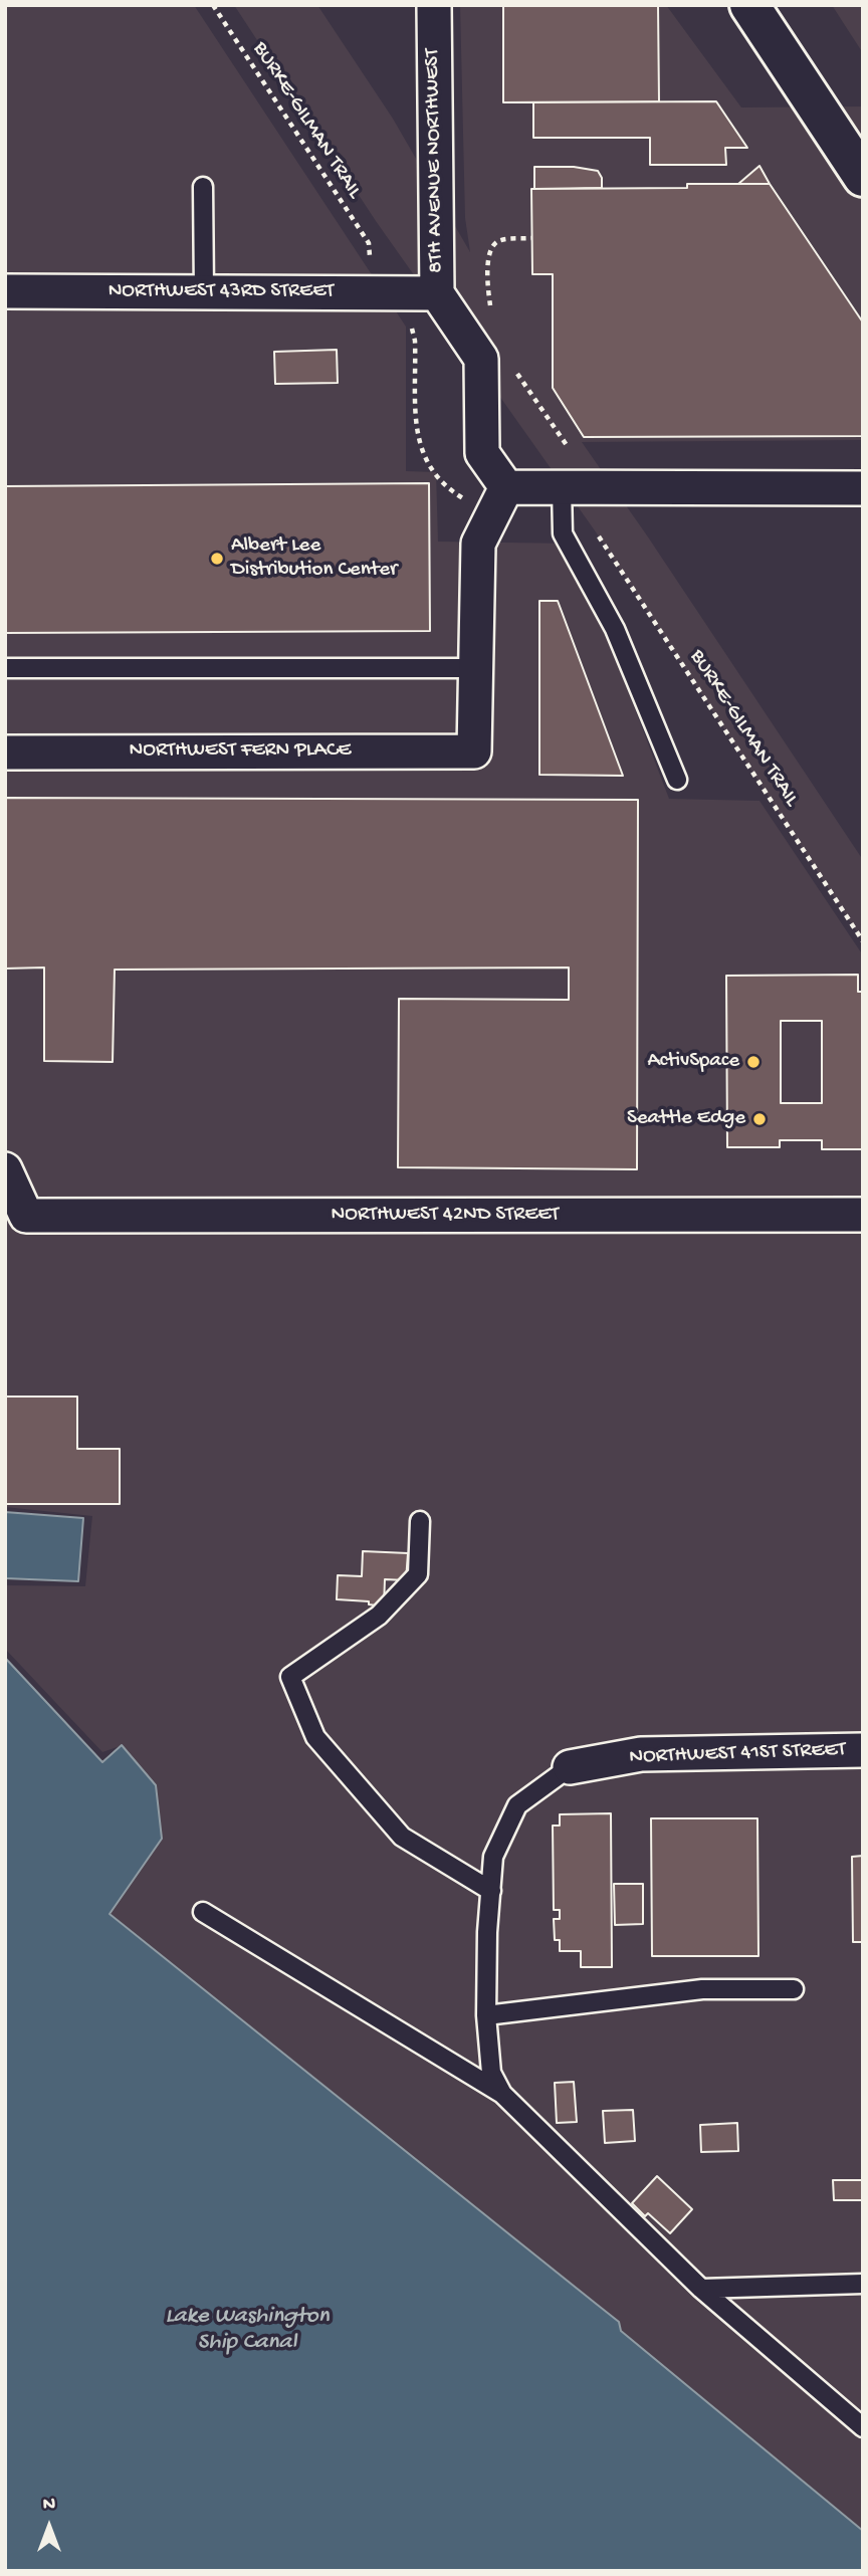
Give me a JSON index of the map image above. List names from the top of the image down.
{
  "streets": {
    "street": [
      "8TH AVENUE NORTHWEST",
      "NORTHWEST 43RD STREET",
      "NORTHWEST FERN PLACE",
      "NORTHWEST 42ND STREET",
      "NORTHWEST 41ST STREET"
    ],
    "path": ["BURKE-GILMAN TRAIL"]
  },
  "crossings": [
    ["8TH AVENUE NORTHWEST", "NORTHWEST 43RD STREET"]
  ],
  "water": ["Lake Washington Ship Canal"],
  "places": ["Albert Lee Distribution Center", "ActivSpace", "Seattle Edge"],
  "north": "top"
}
